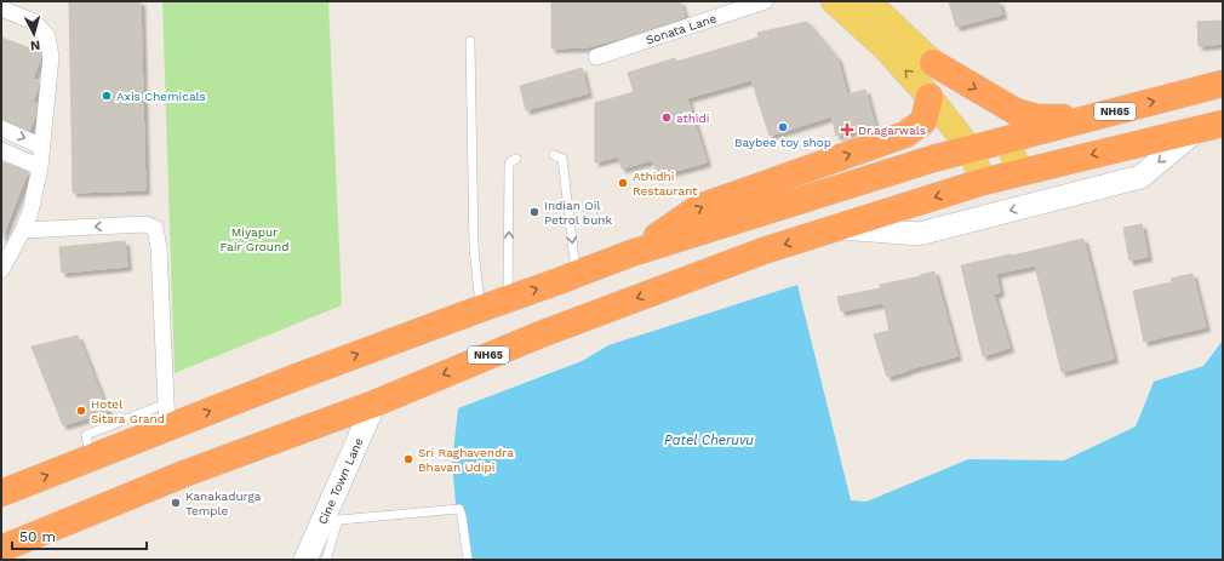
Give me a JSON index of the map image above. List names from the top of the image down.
{
  "streets": {
    "highway": ["NH65"],
    "street": ["Sonata Lane", "Cine Town Lane"]
  },
  "crossings": [
    ["NH65", "Cine Town Lane"]
  ],
  "water": ["Patel Cheruvu"],
  "parks": ["Miyapur Fair Ground"],
  "places": {
    "other": [
      "Axis Chemicals",
      "athidi",
      "Baybee toy shop",
      "Athidhi Restaurant",
      "Indian Oil Petrol bunk",
      "Hotel Sitara Grand",
      "Sri Raghavendra Bhavan Udipi",
      "Kanakadurga Temple"
    ],
    "health": ["Dr.agarwals"]
  },
  "scale_bar": "50 m",
  "north": "bottom"
}
